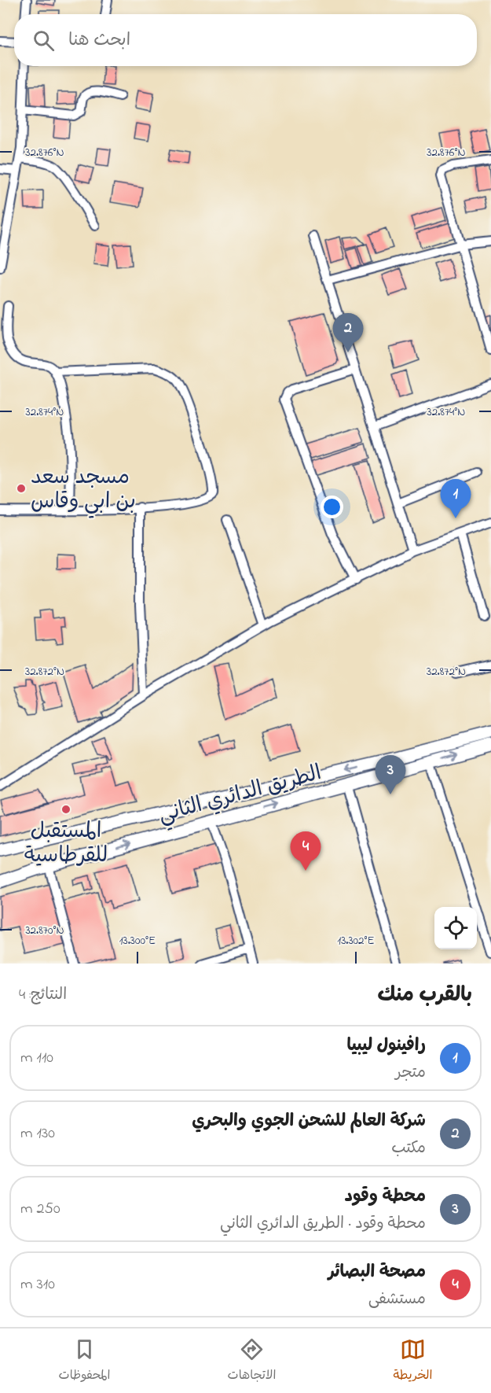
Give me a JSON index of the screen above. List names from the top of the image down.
{
  "streets": {
    "highway": ["الطريق الدائري الثاني"]
  },
  "places": ["مسجد سعد بن ابي وقاس", "المستقبل للقرطاسية"],
  "page": {
    "search": "ابحث هنا",
    "pins": [
      "2",
      "1",
      "3",
      "4"
    ],
    "heading": ["بالقرب منك", "النتائج: 4"],
    "list": [
      {
        "mark": "1",
        "name": "رافينول ليبيا",
        "note": "متجر",
        "value": "110 m"
      },
      {
        "mark": "2",
        "name": "شركة العالم للشحن الجوي والبحري",
        "note": "مكتب",
        "value": "130 m"
      },
      {
        "mark": "3",
        "name": "محطة وقود",
        "note": "محطة وقود · الطريق الدائري الثاني",
        "value": "250 m"
      },
      {
        "mark": "4",
        "name": "مصحة البصائر",
        "note": "مستشفى",
        "value": "310 m"
      }
    ],
    "nav": ["الخريطة", "الاتجاهات", "المحفوظات"]
  },
  "coordinates": [
    "32.876°N",
    "32.874°N",
    "32.872°N",
    "32.870°N",
    "13.300°E",
    "13.302°E"
  ]
}
